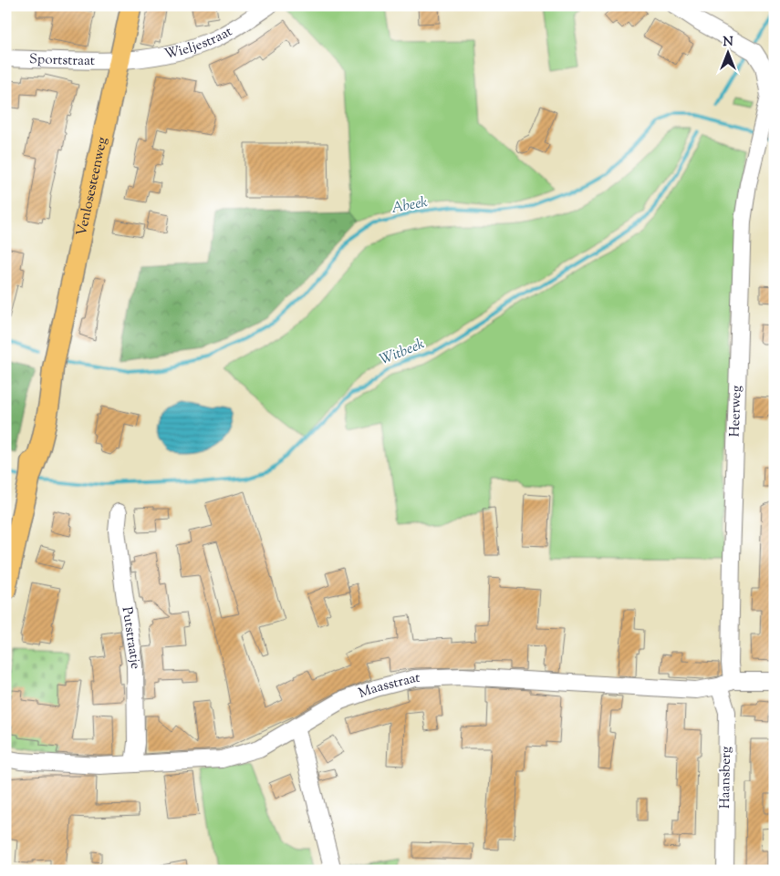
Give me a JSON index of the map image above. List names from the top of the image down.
{
  "streets": {
    "main road": ["Venlosesteenweg"],
    "street": [
      "Wieljestraat",
      "Sportstraat",
      "Heerweg",
      "Putstraatje",
      "Maasstraat",
      "Haansberg"
    ]
  },
  "crossings": [
    ["Wieljestraat", "Sportstraat"],
    ["Wieljestraat", "Venlosesteenweg"],
    ["Sportstraat", "Venlosesteenweg"],
    ["Heerweg", "Maasstraat"],
    ["Heerweg", "Haansberg"],
    ["Putstraatje", "Maasstraat"],
    ["Maasstraat", "Haansberg"]
  ],
  "water": ["Abeek", "Witbeek"],
  "north": "top"
}
